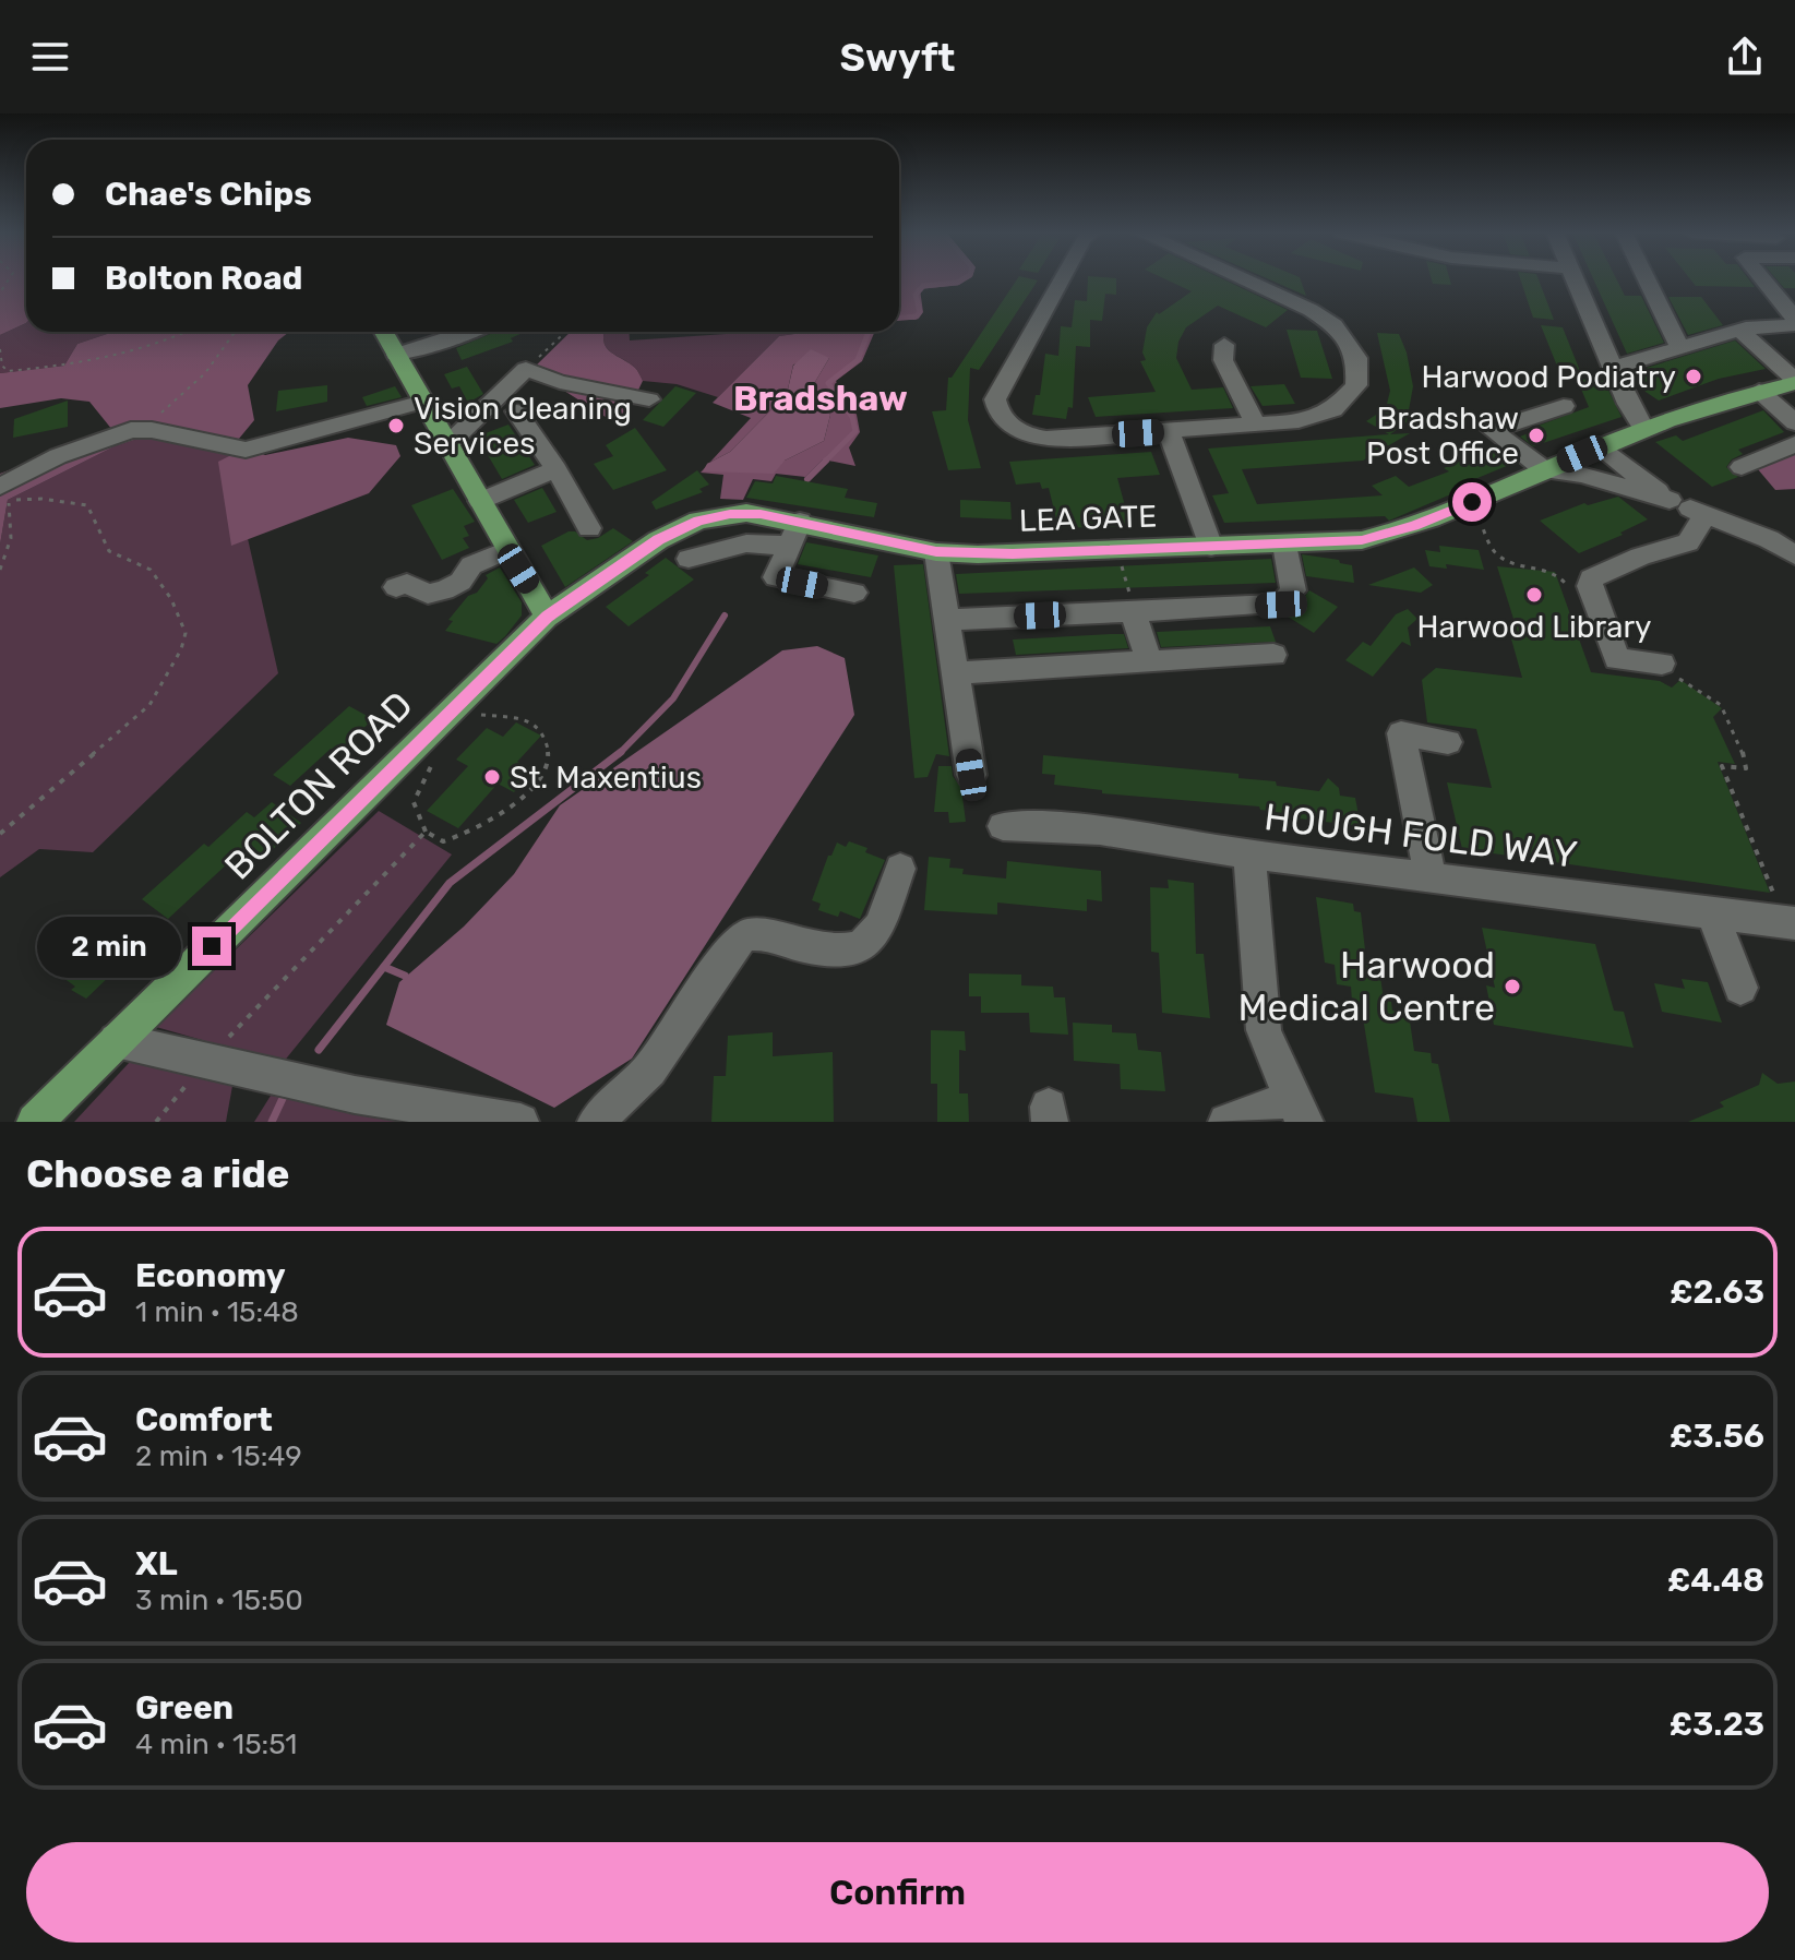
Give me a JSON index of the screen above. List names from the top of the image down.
{
  "streets": {
    "main road": ["LEA GATE", "BOLTON ROAD"],
    "street": ["HOUGH FOLD WAY"]
  },
  "crossings": [
    ["LEA GATE", "BOLTON ROAD"]
  ],
  "districts": ["Bradshaw"],
  "places": [
    "Harwood Podiatry",
    "Vision Cleaning Services",
    "Bradshaw Post Office",
    "Harwood Library",
    "St. Maxentius",
    "Harwood Medical Centre"
  ],
  "page": {
    "header": "Swyft",
    "banner": ["Chae's Chips", "Bolton Road"],
    "bubble": "2 min",
    "heading": "Choose a ride",
    "list": [
      {
        "name": "Economy",
        "note": "1 min · 15:48",
        "value": "£2.63"
      },
      {
        "name": "Comfort",
        "note": "2 min · 15:49",
        "value": "£3.56"
      },
      {
        "name": "XL",
        "note": "3 min · 15:50",
        "value": "£4.48"
      },
      {
        "name": "Green",
        "note": "4 min · 15:51",
        "value": "£3.23"
      }
    ],
    "buttons": "Confirm"
  }
}
